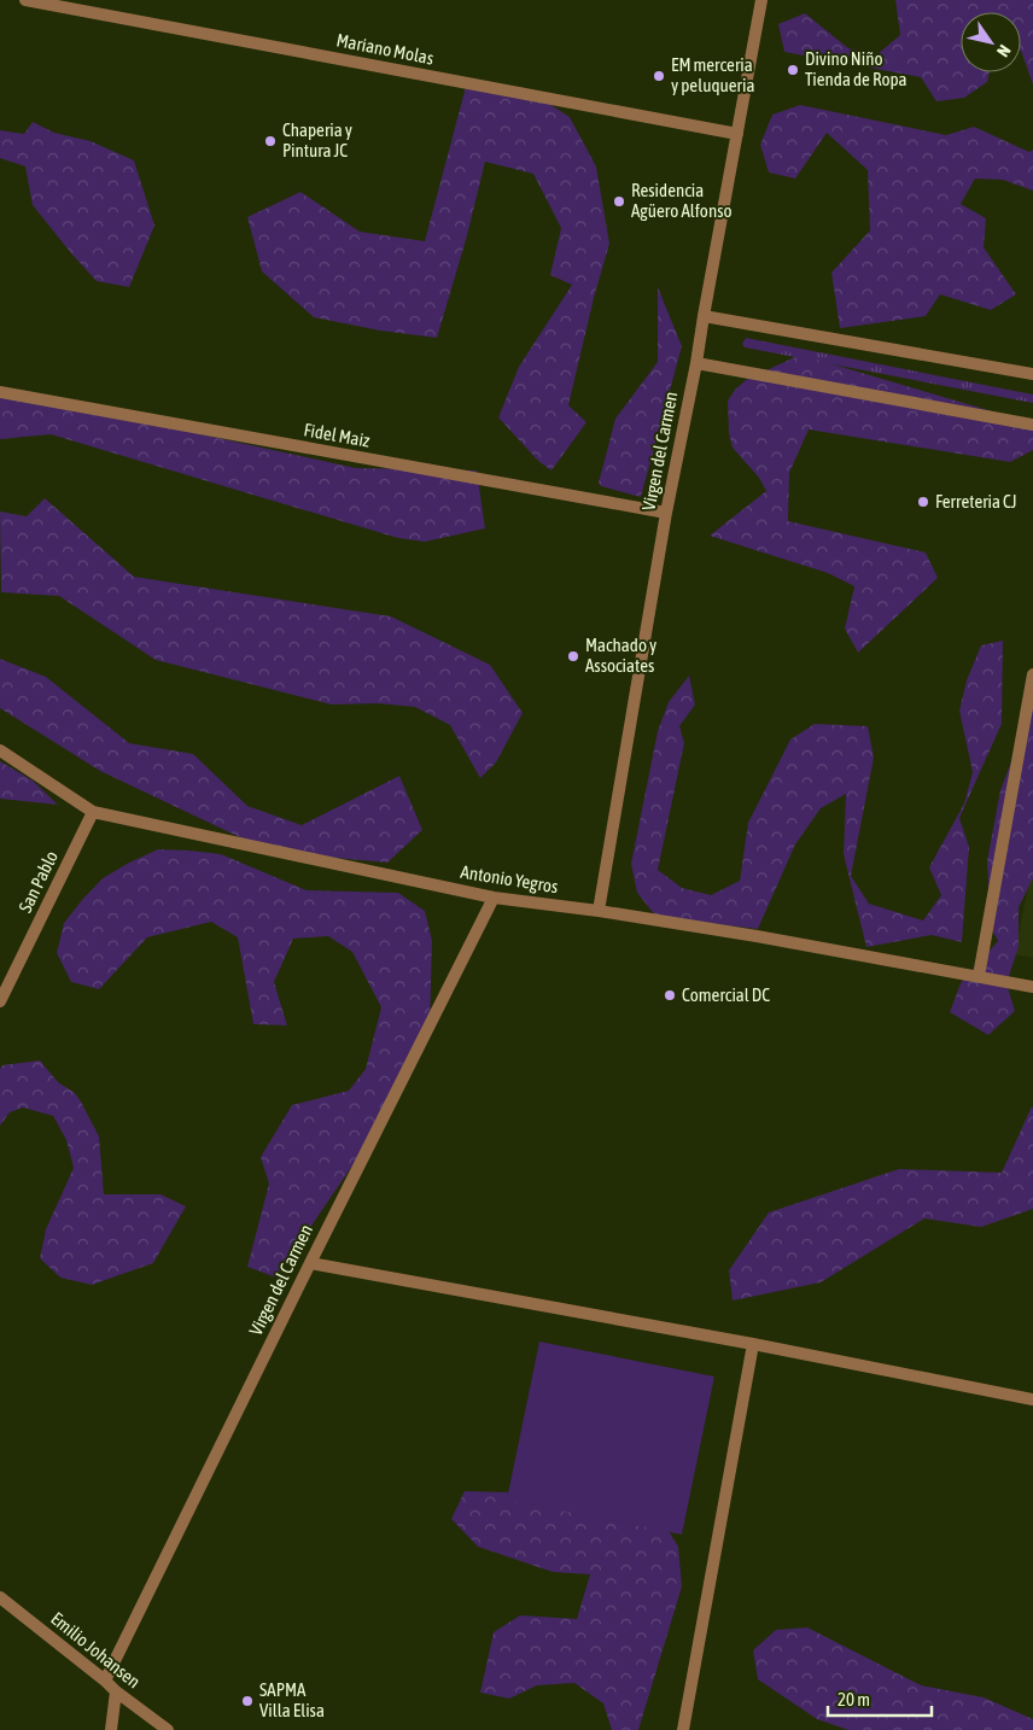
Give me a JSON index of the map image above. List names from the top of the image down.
{
  "streets": {
    "street": [
      "Mariano Molas",
      "Fidel Maiz",
      "Virgen del Carmen",
      "Antonio Yegros",
      "San Pablo",
      "Emilio Johansen"
    ]
  },
  "crossings": [
    ["Mariano Molas", "Virgen del Carmen"],
    ["Fidel Maiz", "Virgen del Carmen"],
    ["Virgen del Carmen", "Antonio Yegros"],
    ["Virgen del Carmen", "Emilio Johansen"],
    ["Antonio Yegros", "San Pablo"]
  ],
  "places": [
    "Divino Niño Tienda de Ropa",
    "EM merceria y peluqueria",
    "Chaperia y Pintura JC",
    "Residencia Agüero Alfonso",
    "Ferreteria CJ",
    "Machado y Associates",
    "Comercial DC",
    "SAPMA Villa Elisa"
  ],
  "scale_bar": "20 m",
  "north": "bottom right"
}
